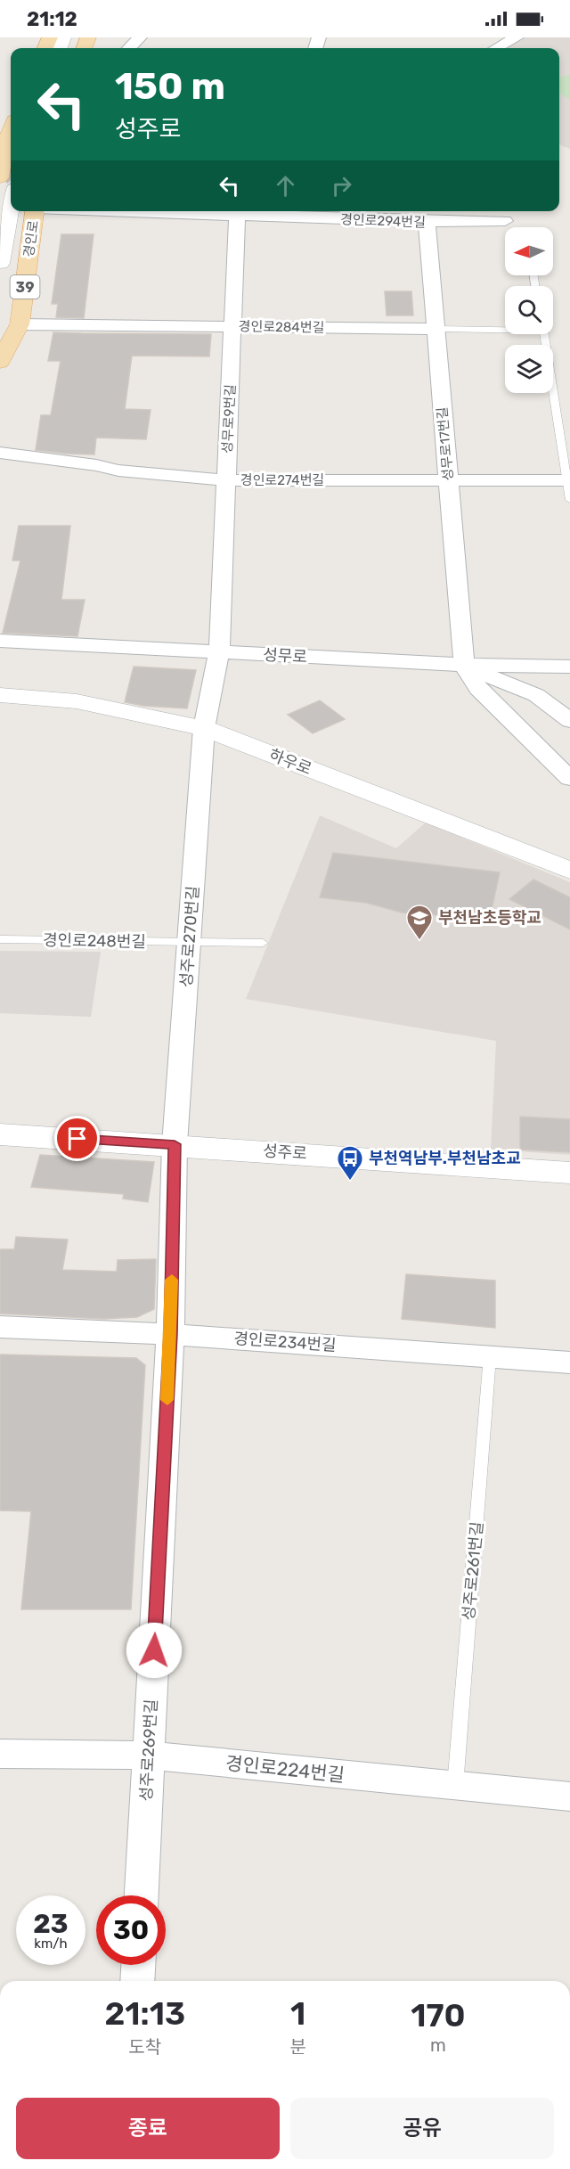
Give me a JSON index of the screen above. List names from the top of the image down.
{
  "streets": {
    "main road": ["경인로", "39"],
    "street": [
      "경인로294번길",
      "경인로284번길",
      "성무로9번길",
      "성무로17번길",
      "경인로274번길",
      "성무로",
      "하우로",
      "성주로270번길",
      "성주로",
      "경인로234번길",
      "성주로269번길",
      "경인로224번길"
    ],
    "lane": ["경인로248번길", "성주로261번길"]
  },
  "crossings": [
    ["경인로294번길", "성무로9번길"],
    ["경인로294번길", "성무로17번길"],
    ["경인로", "경인로284번길"],
    ["경인로284번길", "성무로9번길"],
    ["경인로284번길", "성무로17번길"],
    ["성무로9번길", "경인로274번길"],
    ["성무로9번길", "성무로"],
    ["성무로9번길", "성주로270번길"],
    ["성무로17번길", "경인로274번길"],
    ["성무로17번길", "성무로"],
    ["성무로", "성주로270번길"],
    ["하우로", "성주로270번길"],
    ["성주로270번길", "경인로248번길"],
    ["성주로270번길", "성주로"],
    ["성주로270번길", "성주로269번길"],
    ["성주로", "성주로269번길"],
    ["경인로234번길", "성주로261번길"],
    ["경인로234번길", "성주로269번길"],
    ["성주로261번길", "경인로224번길"],
    ["성주로269번길", "경인로224번길"]
  ],
  "places": {
    "school or university": ["부천남초등학교"],
    "bus stop": ["부천역남부.부천남초교"]
  },
  "north": "left",
  "page": {
    "status": "21:12",
    "turn": ["150 m", "성주로"],
    "speed": "23 km/h",
    "limit": "30",
    "eta": [
      "21:13",
      "도착",
      "1",
      "분",
      "170",
      "m"
    ],
    "buttons": ["종료", "공유"]
  }
}
